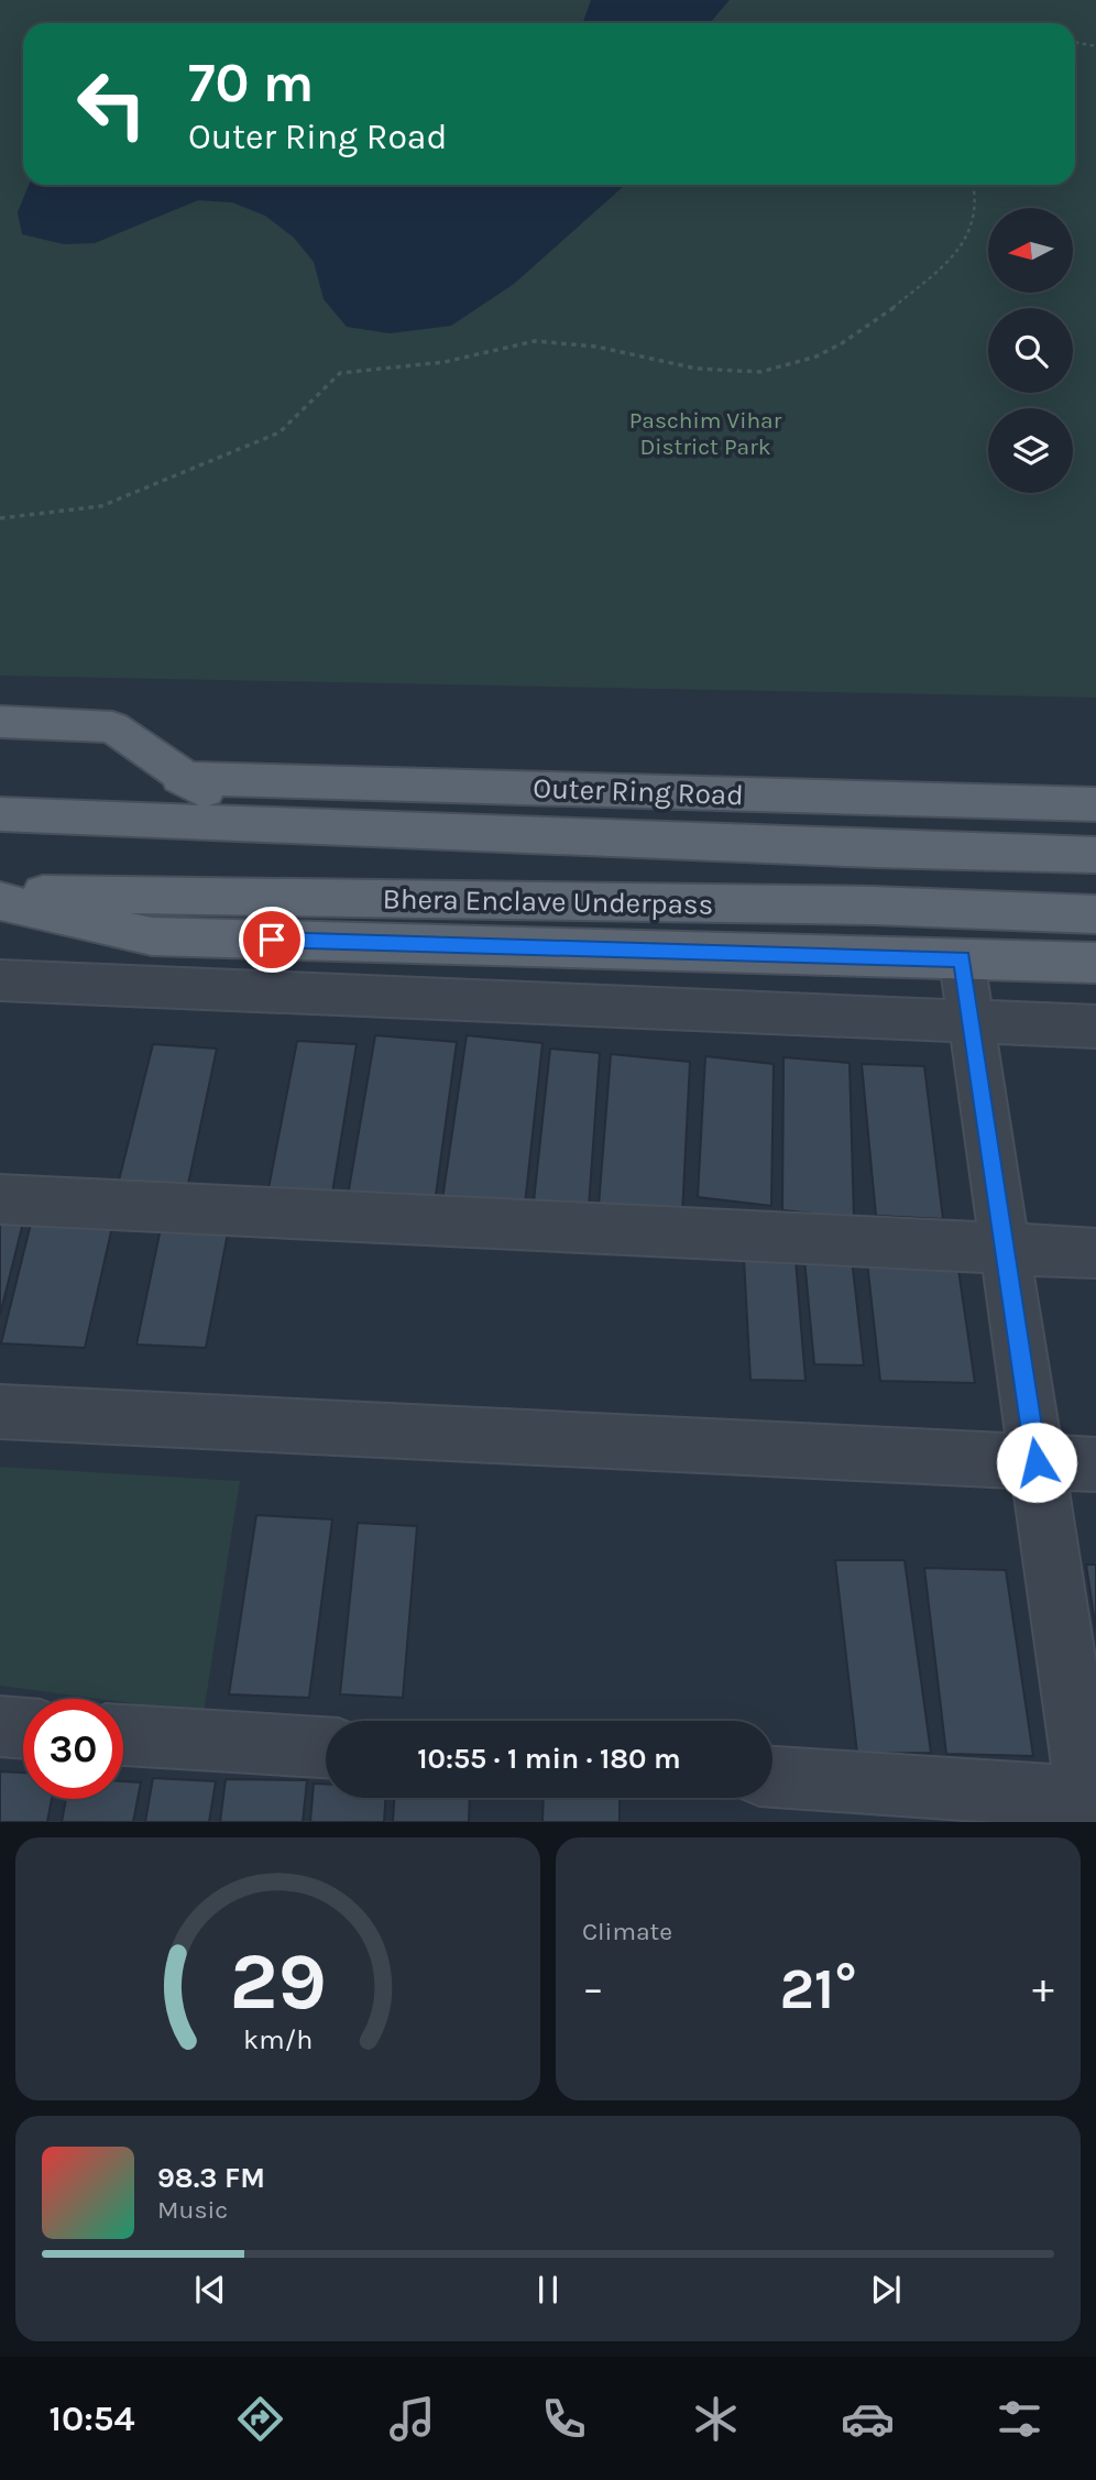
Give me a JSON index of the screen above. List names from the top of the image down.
{
  "streets": {
    "main road": ["Outer Ring Road", "Bhera Enclave Underpass"]
  },
  "parks": ["Paschim Vihar District Park"],
  "north": "left",
  "page": {
    "turn": ["70 m", "Outer Ring Road"],
    "limit": "30",
    "trip": "10:55 · 1 min · 180 m",
    "tile": "Climate",
    "heat": ["−", "21°", "+"],
    "song": ["98.3 FM", "Music"],
    "tabs": "10:54",
    "gauge": ["29", "km/h"]
  }
}
